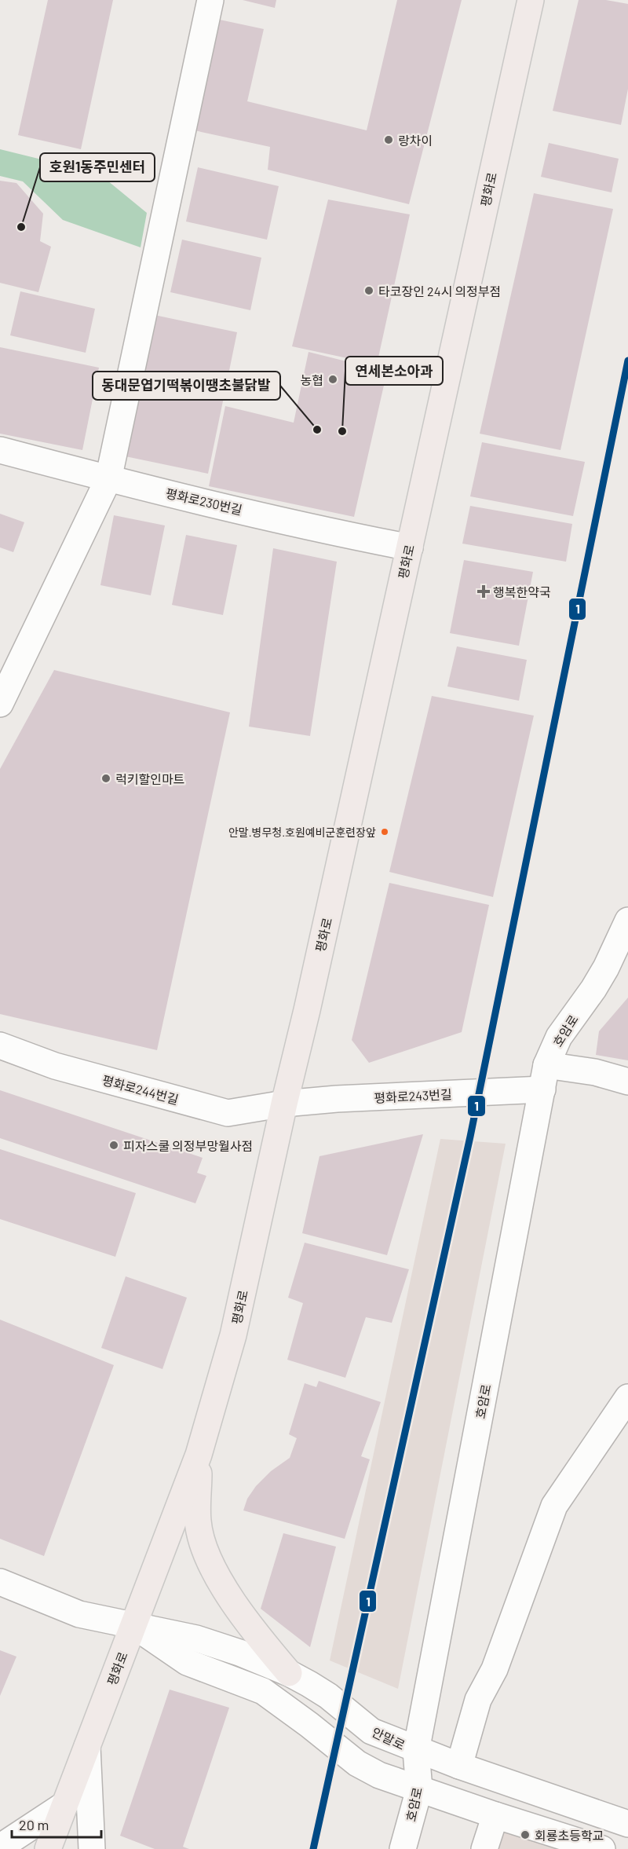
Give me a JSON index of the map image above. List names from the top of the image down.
{
  "streets": {
    "main road": ["평화로"],
    "street": [
      "평화로230번길",
      "호암로",
      "평화로244번길",
      "평화로243번길",
      "안말로"
    ]
  },
  "crossings": [
    ["평화로", "평화로230번길"],
    ["평화로", "평화로244번길"],
    ["평화로", "평화로243번길"],
    ["평화로", "안말로"],
    ["호암로", "평화로243번길"],
    ["호암로", "안말로"],
    ["평화로244번길", "평화로243번길"]
  ],
  "places": {
    "other": [
      "랑차이",
      "호원1동주민센터",
      "타코장인 24시 의정부점",
      "농협",
      "동대문엽기떡볶이땡초불닭발",
      "연세본소아과",
      "럭키할인마트",
      "안말.병무청.호원예비군훈련장앞",
      "피자스쿨 의정부망월사점",
      "회룡초등학교"
    ],
    "health": ["행복한약국"]
  },
  "lines": ["transit line 1"],
  "scale_bar": "20 m"
}
